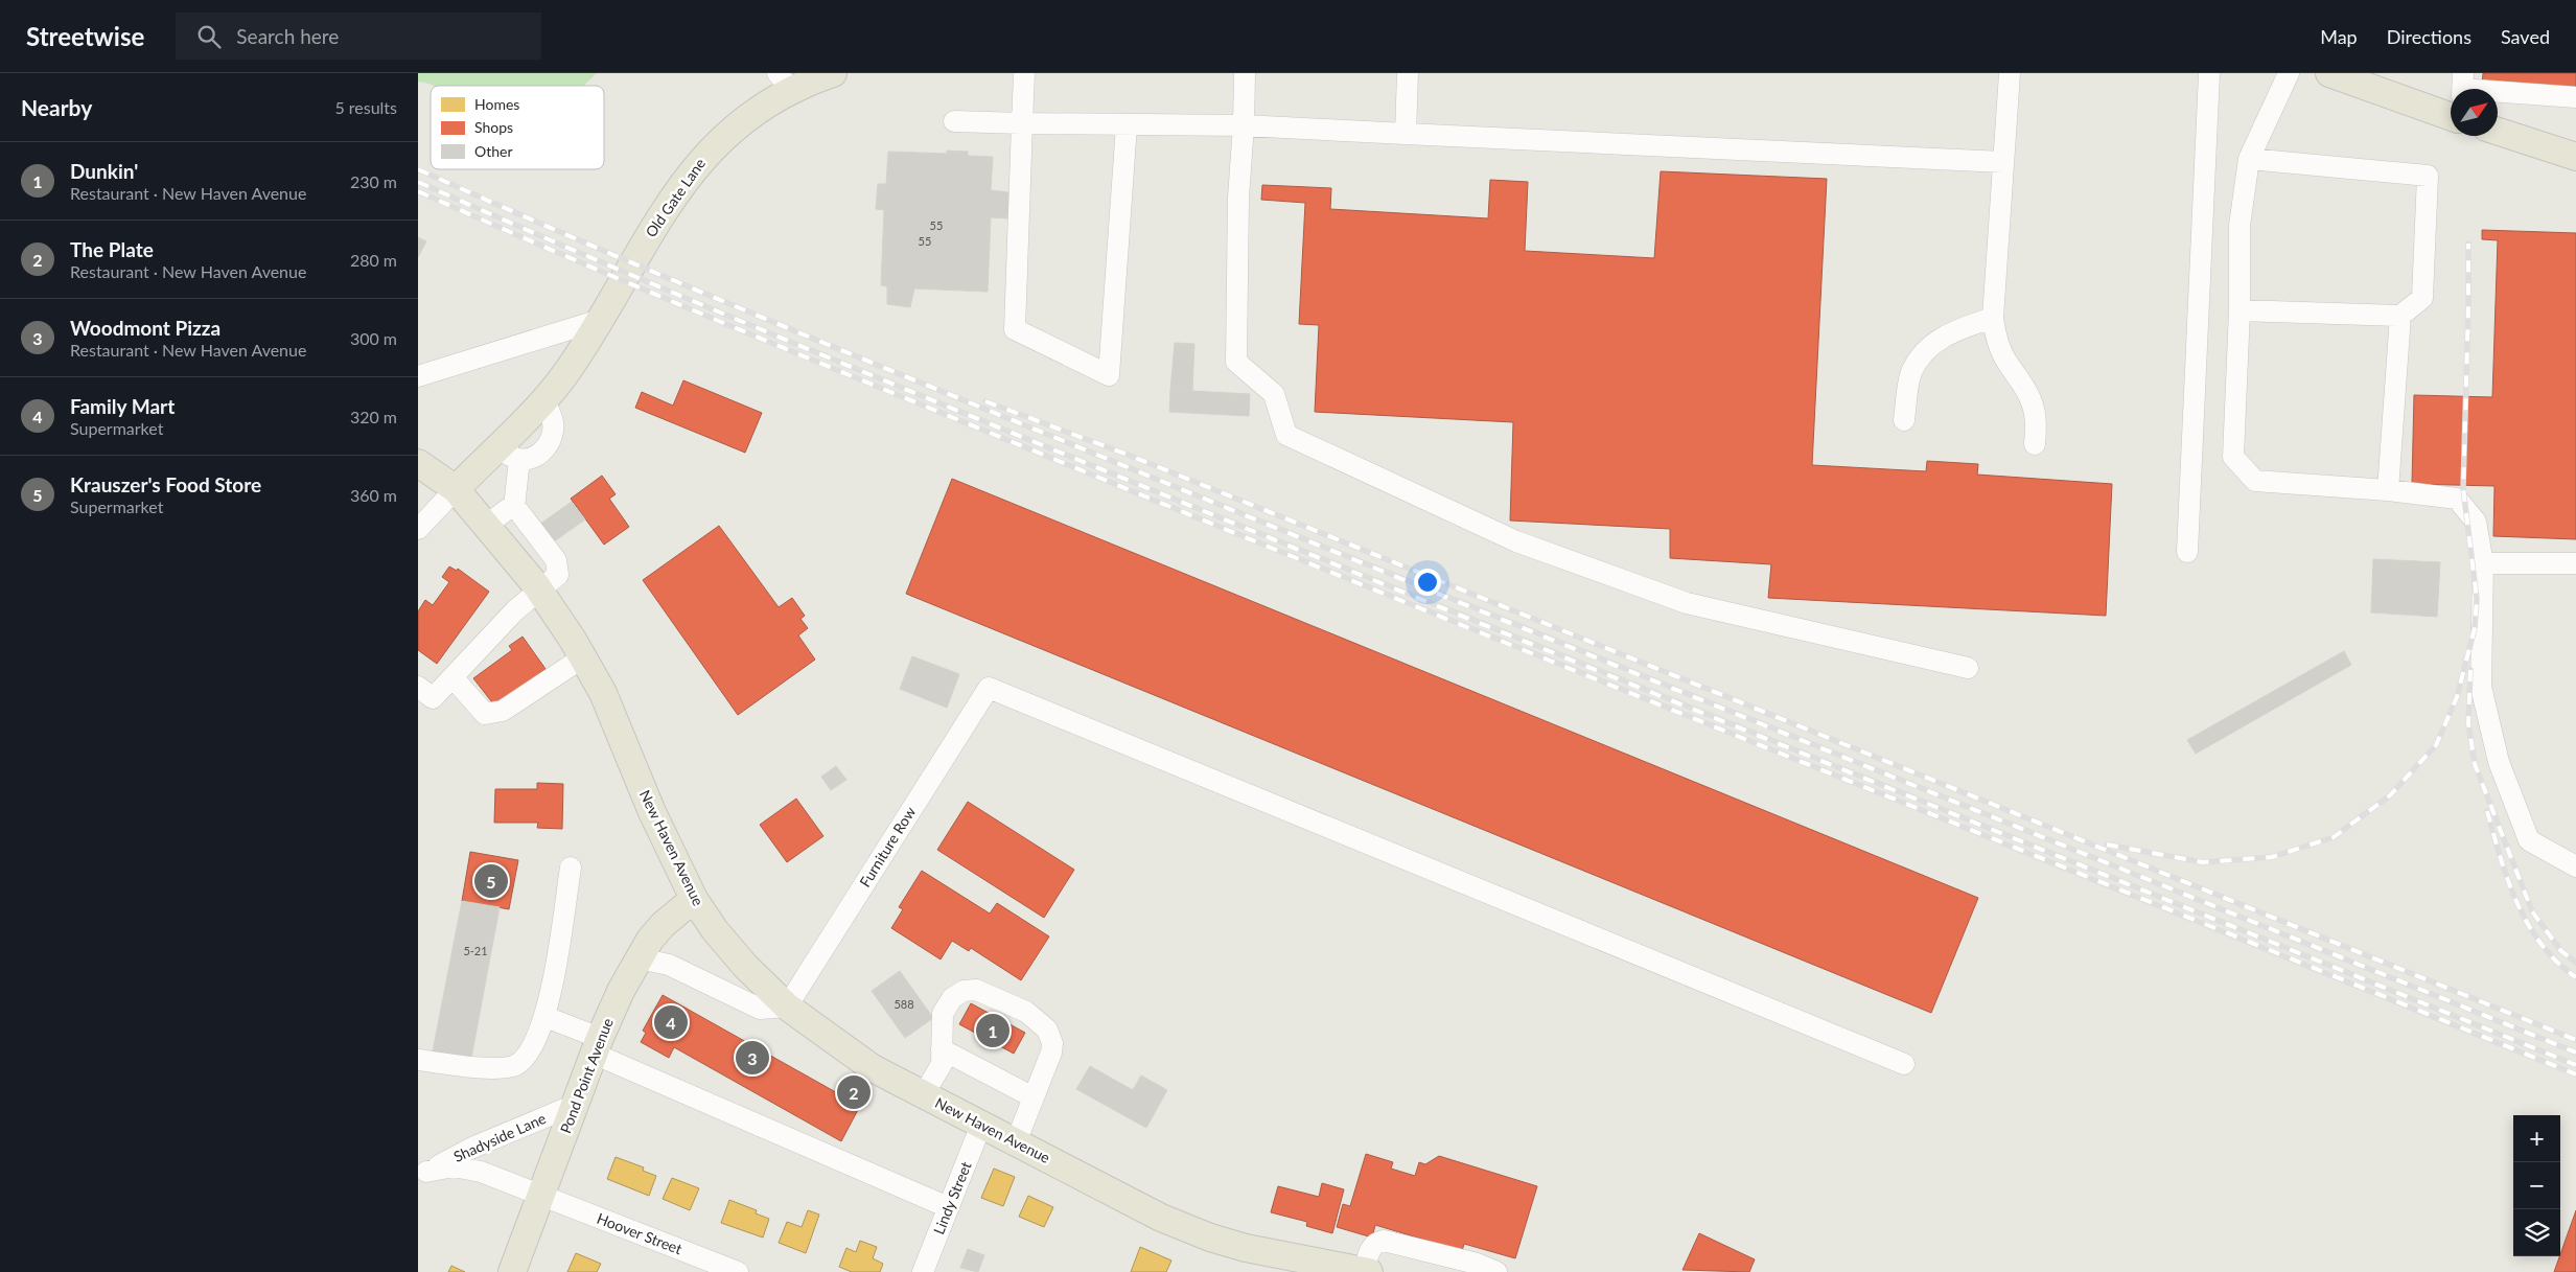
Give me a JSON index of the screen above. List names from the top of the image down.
{
  "streets": {
    "main road": ["Old Gate Lane", "New Haven Avenue", "Pond Point Avenue"],
    "street": [
      "Furniture Row",
      "Shadyside Lane",
      "Lindy Street",
      "Hoover Street"
    ]
  },
  "crossings": [
    ["Old Gate Lane", "New Haven Avenue"],
    ["Furniture Row", "New Haven Avenue"],
    ["New Haven Avenue", "Pond Point Avenue"],
    ["New Haven Avenue", "Lindy Street"],
    ["Pond Point Avenue", "Shadyside Lane"],
    ["Pond Point Avenue", "Hoover Street"],
    ["Shadyside Lane", "Hoover Street"]
  ],
  "house_numbers": [
    "55",
    "55",
    "5-21",
    "588"
  ],
  "legend": ["Homes", "Shops", "Other"],
  "north": "top right",
  "page": {
    "header": "Streetwise",
    "search": "Search here",
    "nav": ["Map", "Directions", "Saved"],
    "heading": ["Nearby", "5 results"],
    "list": [
      {
        "mark": "1",
        "name": "Dunkin'",
        "note": "Restaurant · New Haven Avenue",
        "value": "230 m"
      },
      {
        "mark": "2",
        "name": "The Plate",
        "note": "Restaurant · New Haven Avenue",
        "value": "280 m"
      },
      {
        "mark": "3",
        "name": "Woodmont Pizza",
        "note": "Restaurant · New Haven Avenue",
        "value": "300 m"
      },
      {
        "mark": "4",
        "name": "Family Mart",
        "note": "Supermarket",
        "value": "320 m"
      },
      {
        "mark": "5",
        "name": "Krauszer's Food Store",
        "note": "Supermarket",
        "value": "360 m"
      }
    ],
    "pins": [
      "5",
      "4",
      "1",
      "3",
      "2"
    ],
    "map_buttons": ["+", "−"]
  }
}
